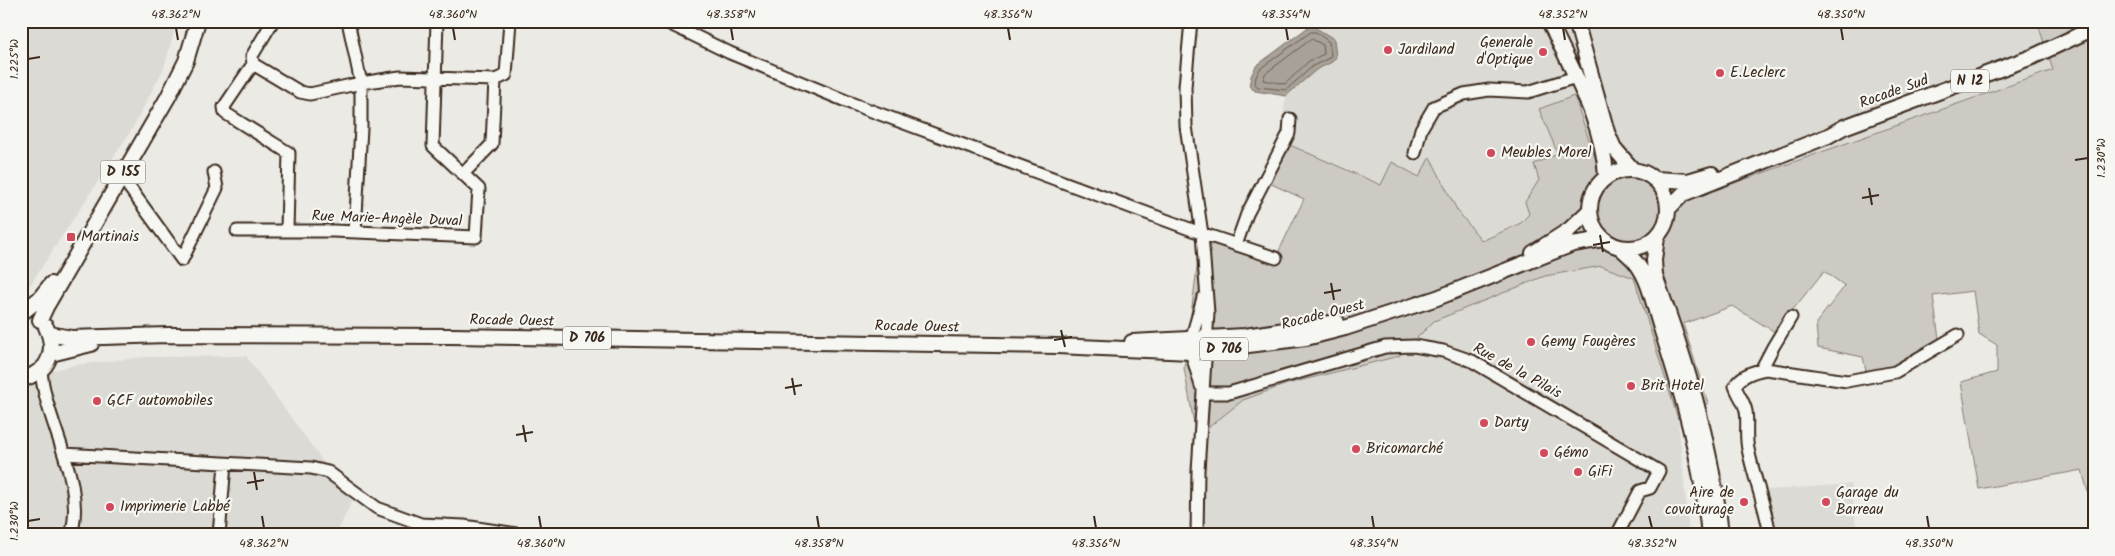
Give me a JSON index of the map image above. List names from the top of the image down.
{
  "streets": {
    "main road": [
      "N 12",
      "Rocade Sud",
      "D 155",
      "Rocade Ouest",
      "D 706"
    ],
    "street": ["Rue Marie-Angèle Duval", "Rue de la Pilais"]
  },
  "crossings": [
    ["Rocade Sud", "Rocade Ouest"]
  ],
  "places": {
    "other": [
      "Jardiland",
      "Generale d'Optique",
      "E.Leclerc",
      "Meubles Morel",
      "Gemy Fougères",
      "Brit Hotel",
      "GCF automobiles",
      "Darty",
      "Bricomarché",
      "Gémo",
      "GiFi",
      "Aire de covoiturage",
      "Garage du Barreau",
      "Imprimerie Labbé"
    ],
    "transit": ["Martinais"]
  },
  "coordinates": [
    "48.362°N",
    "48.360°N",
    "48.358°N",
    "48.356°N",
    "48.354°N",
    "48.352°N",
    "48.350°N",
    "1.225°W",
    "1.230°W"
  ]
}
